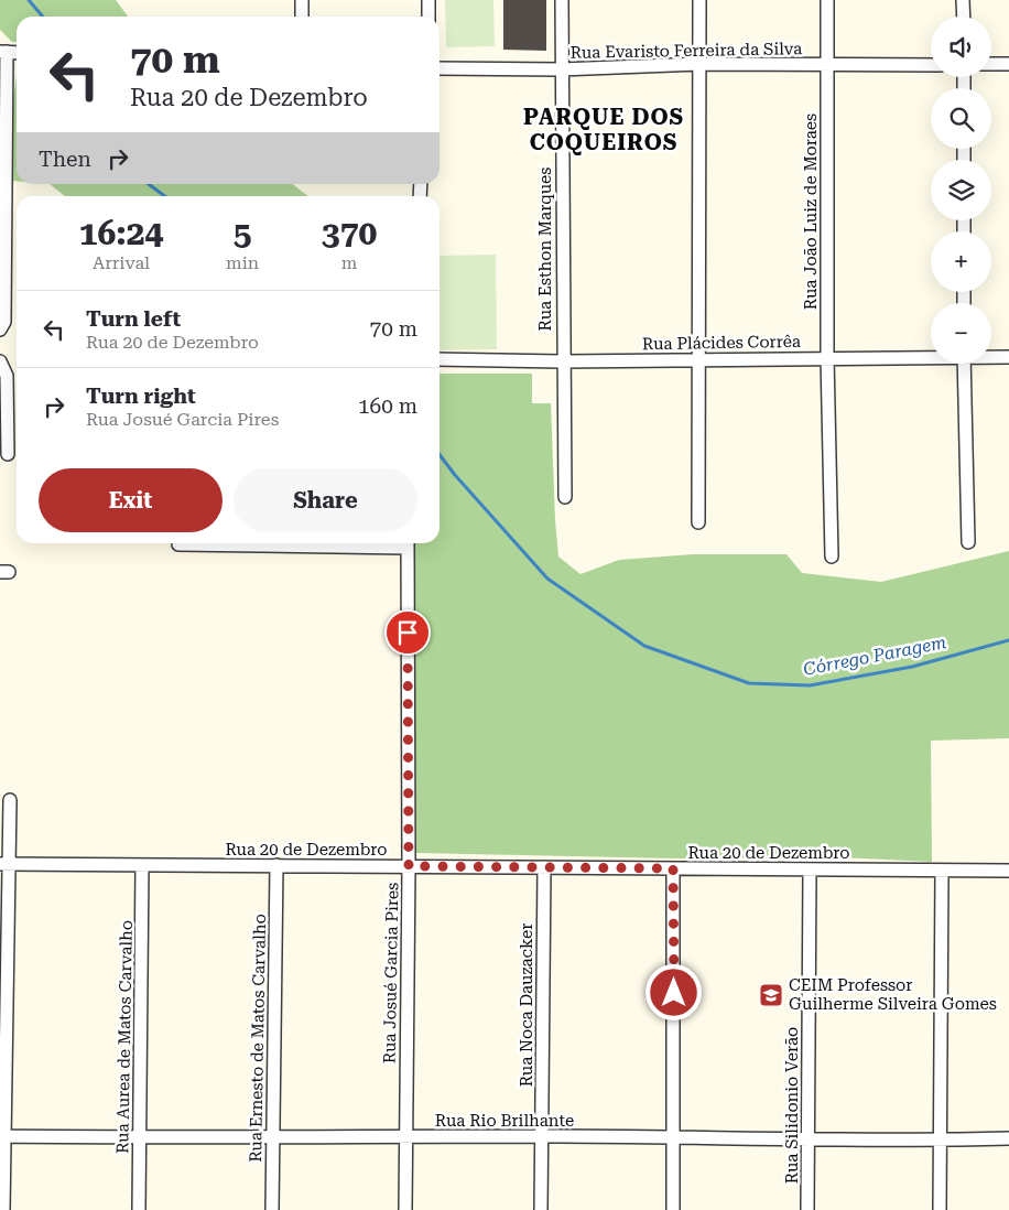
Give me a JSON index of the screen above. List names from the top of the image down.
{
  "streets": {
    "street": [
      "Rua Evaristo Ferreira da Silva",
      "Rua João Luiz de Moraes",
      "Rua Esthon Marques",
      "Rua Plácides Corrêa",
      "Rua 20 de Dezembro",
      "Rua Josué Garcia Pires",
      "Rua Noca Dauzacker",
      "Rua Aurea de Matos Carvalho",
      "Rua Ernesto de Matos Carvalho",
      "Rua Silidonio Verão",
      "Rua Rio Brilhante"
    ]
  },
  "crossings": [
    ["Rua Evaristo Ferreira da Silva", "Rua João Luiz de Moraes"],
    ["Rua Evaristo Ferreira da Silva", "Rua Esthon Marques"],
    ["Rua João Luiz de Moraes", "Rua Plácides Corrêa"],
    ["Rua Esthon Marques", "Rua Plácides Corrêa"],
    ["Rua 20 de Dezembro", "Rua Josué Garcia Pires"],
    ["Rua 20 de Dezembro", "Rua Noca Dauzacker"],
    ["Rua 20 de Dezembro", "Rua Aurea de Matos Carvalho"],
    ["Rua 20 de Dezembro", "Rua Ernesto de Matos Carvalho"],
    ["Rua 20 de Dezembro", "Rua Silidonio Verão"],
    ["Rua Josué Garcia Pires", "Rua Rio Brilhante"],
    ["Rua Noca Dauzacker", "Rua Rio Brilhante"],
    ["Rua Aurea de Matos Carvalho", "Rua Rio Brilhante"],
    ["Rua Ernesto de Matos Carvalho", "Rua Rio Brilhante"],
    ["Rua Silidonio Verão", "Rua Rio Brilhante"]
  ],
  "districts": ["PARQUE DOS COQUEIROS"],
  "water": ["Córrego Paragem"],
  "places": {
    "school or university": ["CEIM Professor Guilherme Silveira Gomes"]
  },
  "page": {
    "map_buttons": ["+", "−"],
    "turn": ["70 m", "Rua 20 de Dezembro"],
    "then": "Then",
    "eta": [
      "16:24",
      "Arrival",
      "5",
      "min",
      "370",
      "m"
    ],
    "list": [
      {
        "name": "Turn left",
        "note": "Rua 20 de Dezembro",
        "value": "70 m"
      },
      {
        "name": "Turn right",
        "note": "Rua Josué Garcia Pires",
        "value": "160 m"
      }
    ],
    "buttons": ["Exit", "Share"]
  }
}
